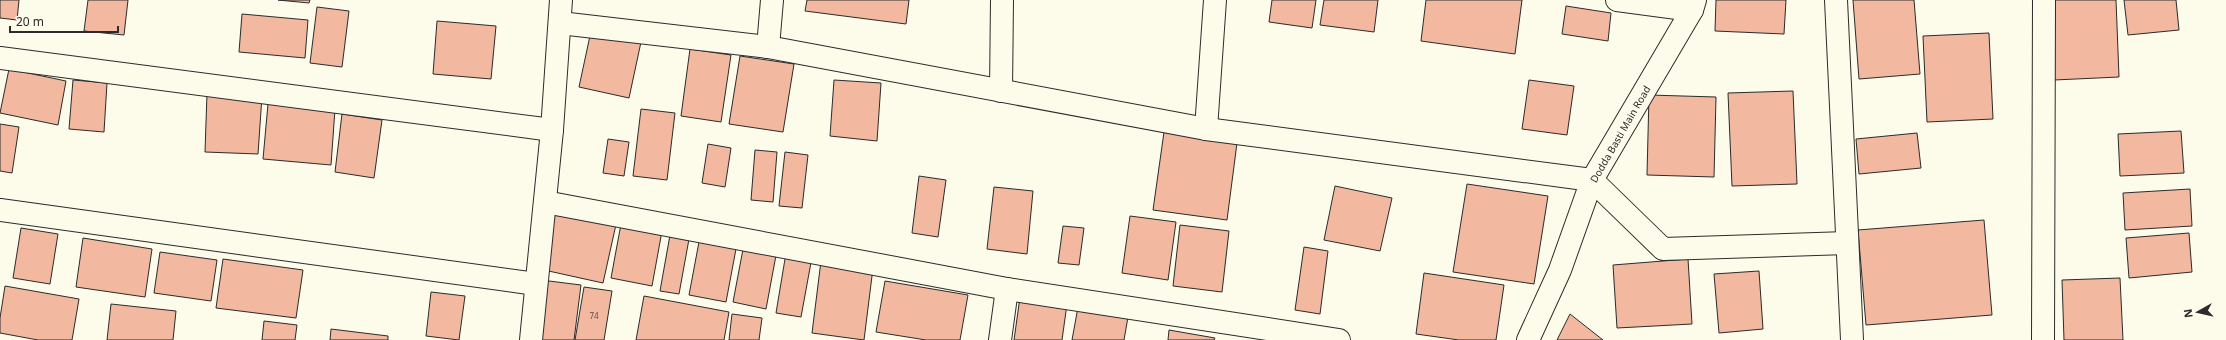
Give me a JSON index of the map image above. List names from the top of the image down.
{
  "streets": {
    "street": ["Dodda Basti Main Road"]
  },
  "house_numbers": ["74"],
  "scale_bar": "20 m",
  "north": "left"
}
